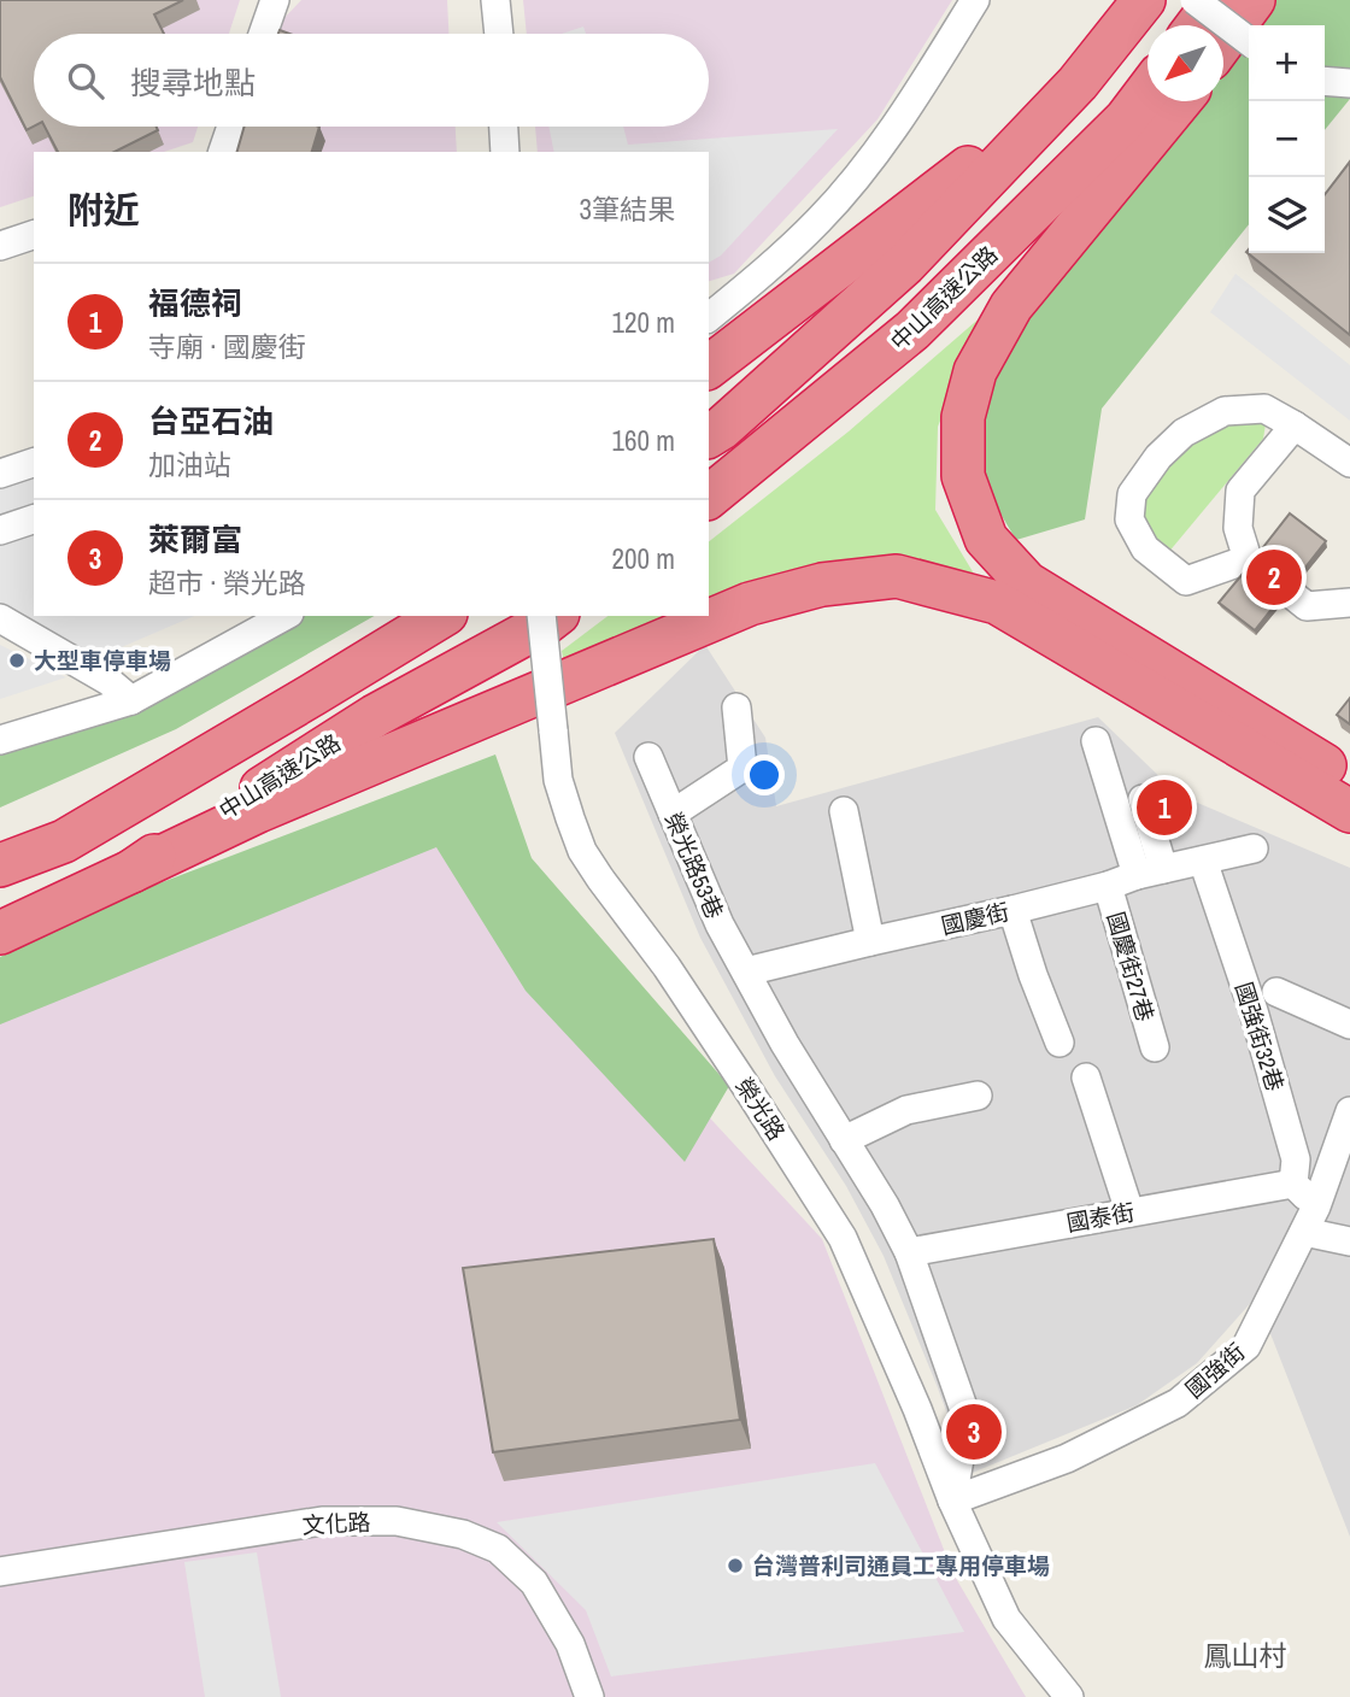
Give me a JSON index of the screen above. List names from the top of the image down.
{
  "streets": {
    "highway": ["中山高速公路"],
    "street": [
      "榮光路53巷",
      "國慶街",
      "國慶街27巷",
      "國強街32巷",
      "榮光路",
      "國泰街",
      "國強街",
      "文化路"
    ]
  },
  "crossings": [
    ["榮光路53巷", "國慶街"],
    ["國慶街", "國慶街27巷"],
    ["國慶街", "國強街32巷"],
    ["國強街32巷", "國泰街"],
    ["榮光路", "國強街"]
  ],
  "districts": ["鳳山村"],
  "places": ["大型車停車場", "台灣普利司通員工專用停車場"],
  "north": "bottom left",
  "page": {
    "map_buttons": ["+", "−"],
    "search": "搜尋地點",
    "heading": ["附近", "3筆結果"],
    "list": [
      {
        "mark": "1",
        "name": "福德祠",
        "note": "寺廟 · 國慶街",
        "value": "120 m"
      },
      {
        "mark": "2",
        "name": "台亞石油",
        "note": "加油站",
        "value": "160 m"
      },
      {
        "mark": "3",
        "name": "萊爾富",
        "note": "超市 · 榮光路",
        "value": "200 m"
      }
    ],
    "pins": ["2", "1", "3"]
  }
}
